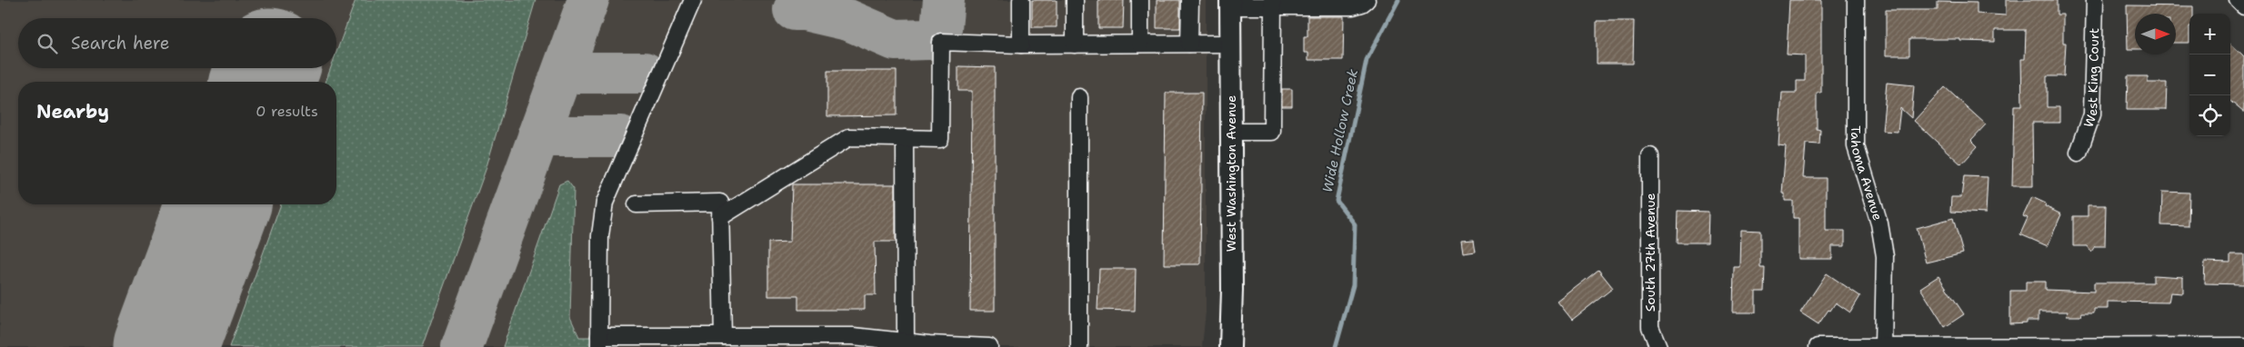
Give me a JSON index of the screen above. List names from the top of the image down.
{
  "streets": {
    "main road": ["West Washington Avenue"],
    "street": ["West King Court", "Tahoma Avenue", "South 27th Avenue"]
  },
  "water": ["Wide Hollow Creek"],
  "north": "right",
  "page": {
    "map_buttons": ["+", "−"],
    "search": "Search here",
    "heading": ["Nearby", "0 results"]
  }
}
